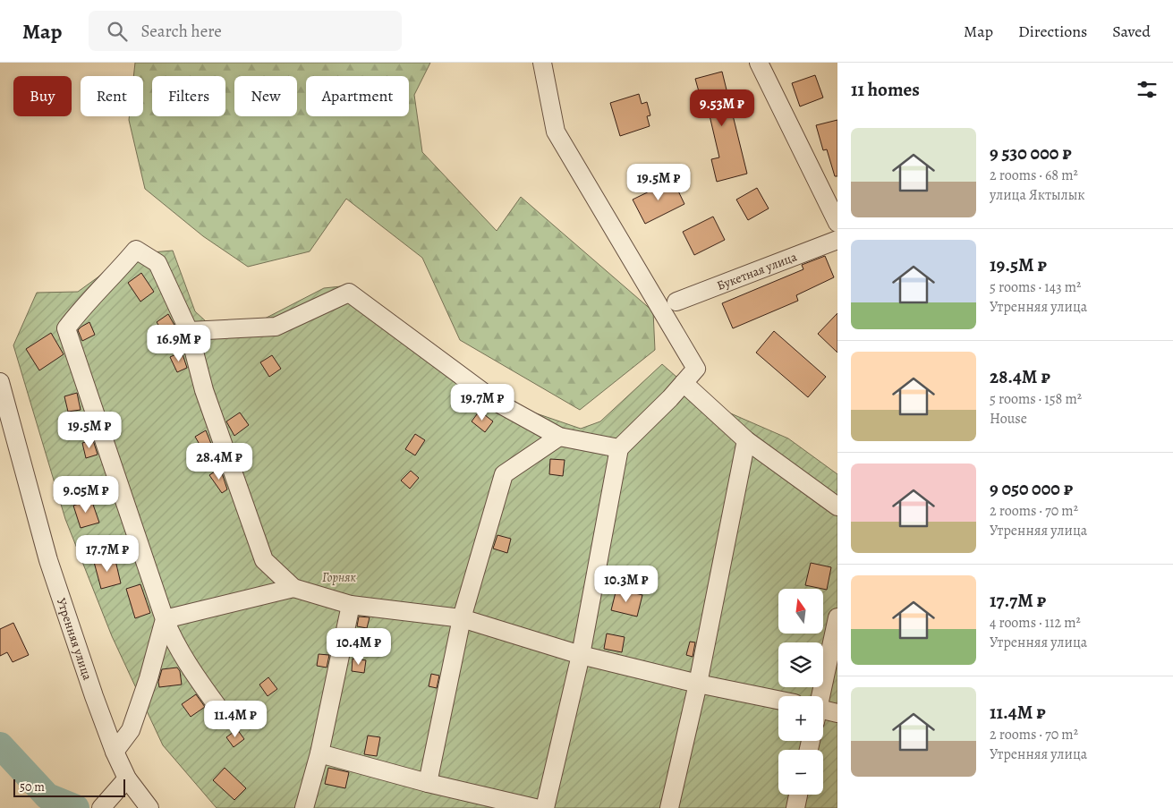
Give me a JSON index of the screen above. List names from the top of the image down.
{
  "streets": {
    "street": ["Букетная улица", "Утренняя улица"]
  },
  "parks": ["Горняк"],
  "scale_bar": "50 m",
  "north": "top",
  "page": {
    "header": "Map",
    "search": "Search here",
    "nav": ["Map", "Directions", "Saved"],
    "heading": "11 homes",
    "chip": [
      "Buy",
      "Rent",
      "Filters",
      "New",
      "Apartment"
    ],
    "price": [
      "9.53M ₽",
      "19.5M ₽",
      "16.9M ₽",
      "19.7M ₽",
      "19.5M ₽",
      "28.4M ₽",
      "9.05M ₽",
      "17.7M ₽",
      "10.3M ₽",
      "10.4M ₽",
      "11.4M ₽"
    ],
    "list": [
      {
        "name": "9 530 000 ₽",
        "note": "2 rooms · 68 m² · улица Яктылык"
      },
      {
        "name": "19.5M ₽",
        "note": "5 rooms · 143 m² · Утренняя улица"
      },
      {
        "name": "28.4M ₽",
        "note": "5 rooms · 158 m² · House"
      },
      {
        "name": "9 050 000 ₽",
        "note": "2 rooms · 70 m² · Утренняя улица"
      },
      {
        "name": "17.7M ₽",
        "note": "4 rooms · 112 m² · Утренняя улица"
      },
      {
        "name": "11.4M ₽",
        "note": "2 rooms · 70 m² · Утренняя улица"
      }
    ],
    "map_buttons": ["+", "−"],
    "scale": "50 m"
  }
}
